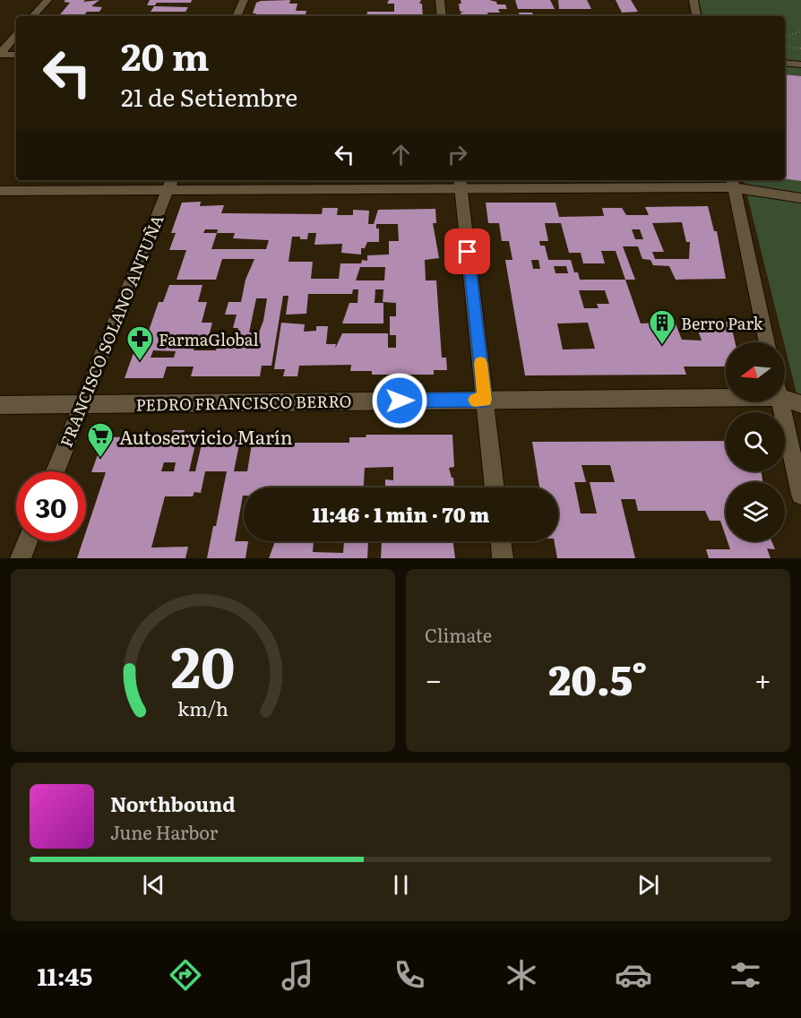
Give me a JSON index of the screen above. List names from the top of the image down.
{
  "streets": {
    "street": ["FRANCISCO SOLANO ANTUÑA", "PEDRO FRANCISCO BERRO"]
  },
  "crossings": [
    ["FRANCISCO SOLANO ANTUÑA", "PEDRO FRANCISCO BERRO"]
  ],
  "places": {
    "building": ["Berro Park"],
    "pharmacy": ["FarmaGlobal"],
    "supermarket": ["Autoservicio Marín"]
  },
  "north": "left",
  "page": {
    "turn": ["20 m", "21 de Setiembre"],
    "limit": "30",
    "trip": "11:46 · 1 min · 70 m",
    "tile": "Climate",
    "heat": ["−", "20.5°", "+"],
    "song": ["Northbound", "June Harbor"],
    "tabs": "11:45",
    "gauge": ["20", "km/h"]
  }
}
